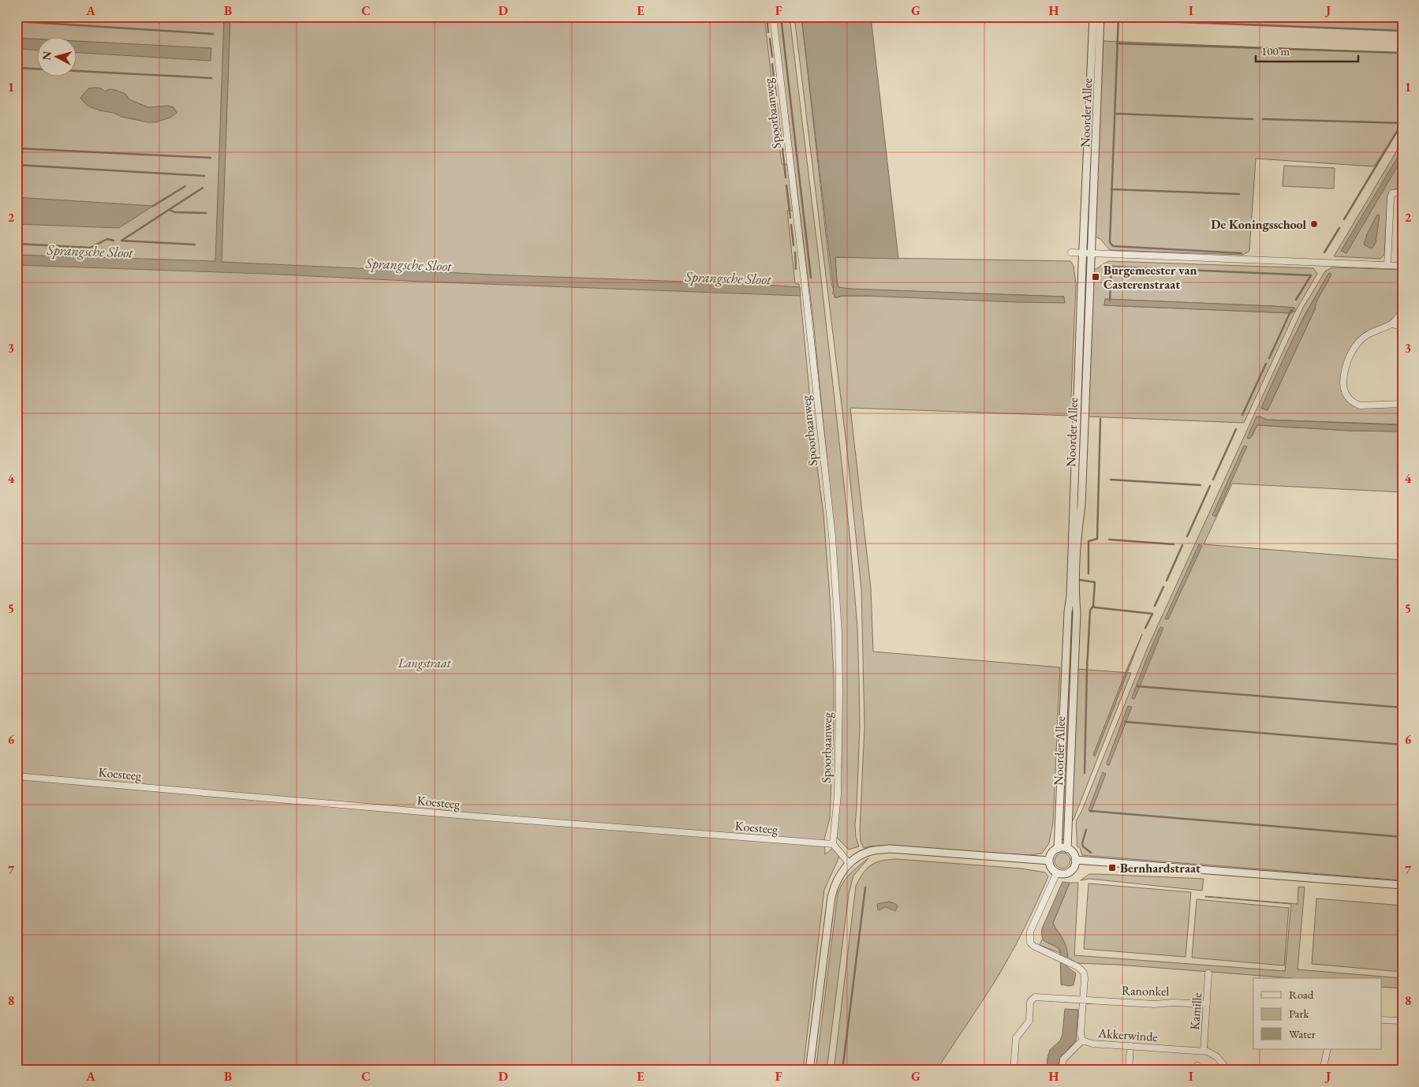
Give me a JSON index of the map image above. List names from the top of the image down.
{
  "streets": {
    "street": [
      "Noorder Allee",
      "Spoorbaanweg",
      "Koesteeg",
      "Ranonkel",
      "Kamille",
      "Akkerwinde"
    ]
  },
  "crossings": [
    ["Noorder Allee", "Akkerwinde"],
    ["Spoorbaanweg", "Koesteeg"],
    ["Ranonkel", "Kamille"],
    ["Ranonkel", "Akkerwinde"],
    ["Kamille", "Akkerwinde"]
  ],
  "water": ["Sprangsche Sloot"],
  "parks": ["Langstraat"],
  "places": {
    "other": ["De Koningsschool"],
    "transit": ["Burgemeester van Casterenstraat", "Bernhardstraat"]
  },
  "legend": ["Road", "Park", "Water"],
  "scale_bar": "100 m",
  "north": "left",
  "grid": {
    "columns": [
      "A",
      "B",
      "C",
      "D",
      "E",
      "F",
      "G",
      "H",
      "I",
      "J"
    ],
    "rows": [
      "1",
      "2",
      "3",
      "4",
      "5",
      "6",
      "7",
      "8"
    ]
  }
}
